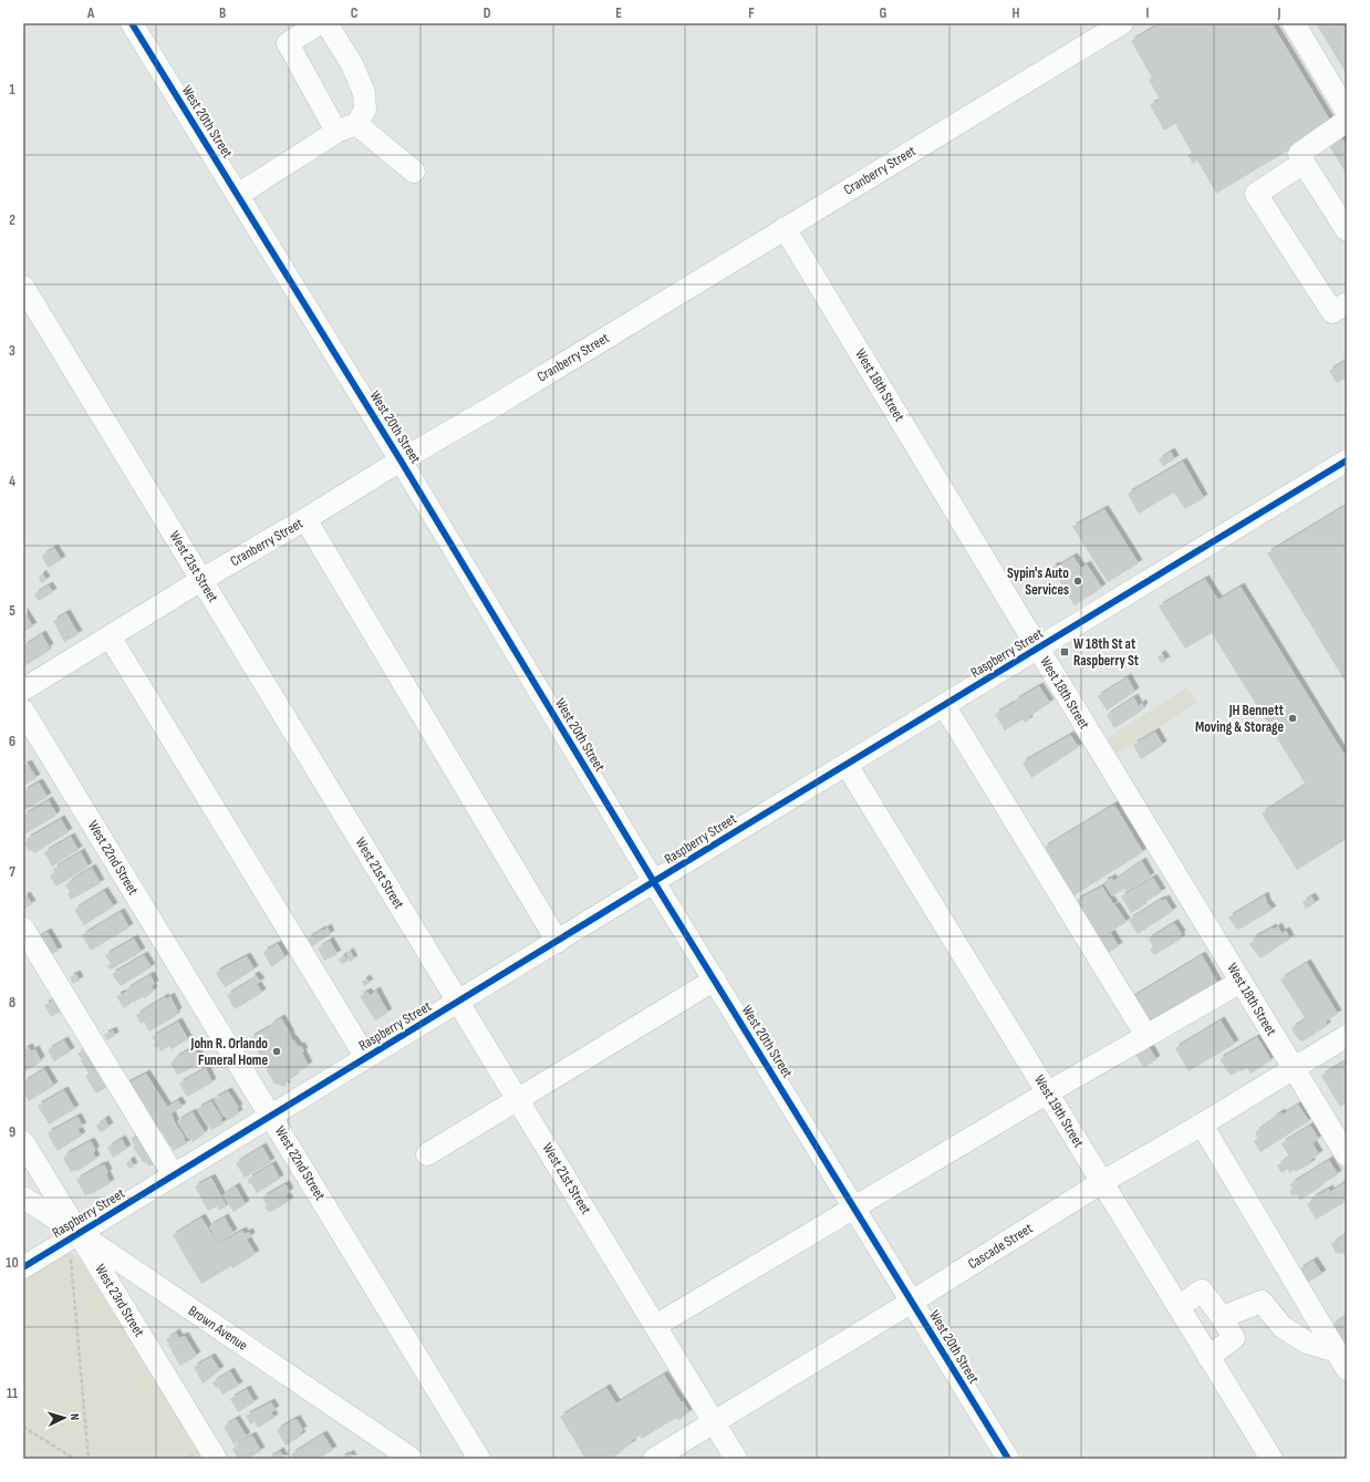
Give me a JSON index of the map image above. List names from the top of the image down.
{
  "streets": {
    "street": [
      "West 20th Street",
      "Cranberry Street",
      "West 18th Street",
      "West 21st Street",
      "Raspberry Street",
      "West 22nd Street",
      "West 19th Street",
      "Cascade Street",
      "West 23rd Street",
      "Brown Avenue"
    ]
  },
  "crossings": [
    ["West 20th Street", "Cranberry Street"],
    ["West 20th Street", "Raspberry Street"],
    ["West 20th Street", "Cascade Street"],
    ["Cranberry Street", "West 18th Street"],
    ["Cranberry Street", "West 21st Street"],
    ["West 18th Street", "Raspberry Street"],
    ["West 18th Street", "Cascade Street"],
    ["West 21st Street", "Raspberry Street"],
    ["West 21st Street", "Cascade Street"],
    ["Raspberry Street", "West 22nd Street"],
    ["Raspberry Street", "West 19th Street"],
    ["Raspberry Street", "West 23rd Street"],
    ["Raspberry Street", "Brown Avenue"],
    ["West 19th Street", "Cascade Street"],
    ["West 23rd Street", "Brown Avenue"]
  ],
  "places": {
    "other": ["Sypin's Auto Services", "JH Bennett Moving & Storage", "John R. Orlando Funeral Home"],
    "transit": ["W 18th St at Raspberry St"]
  },
  "north": "right",
  "grid": {
    "columns": [
      "A",
      "B",
      "C",
      "D",
      "E",
      "F",
      "G",
      "H",
      "I",
      "J"
    ],
    "rows": [
      "1",
      "2",
      "3",
      "4",
      "5",
      "6",
      "7",
      "8",
      "9",
      "10",
      "11"
    ]
  }
}
